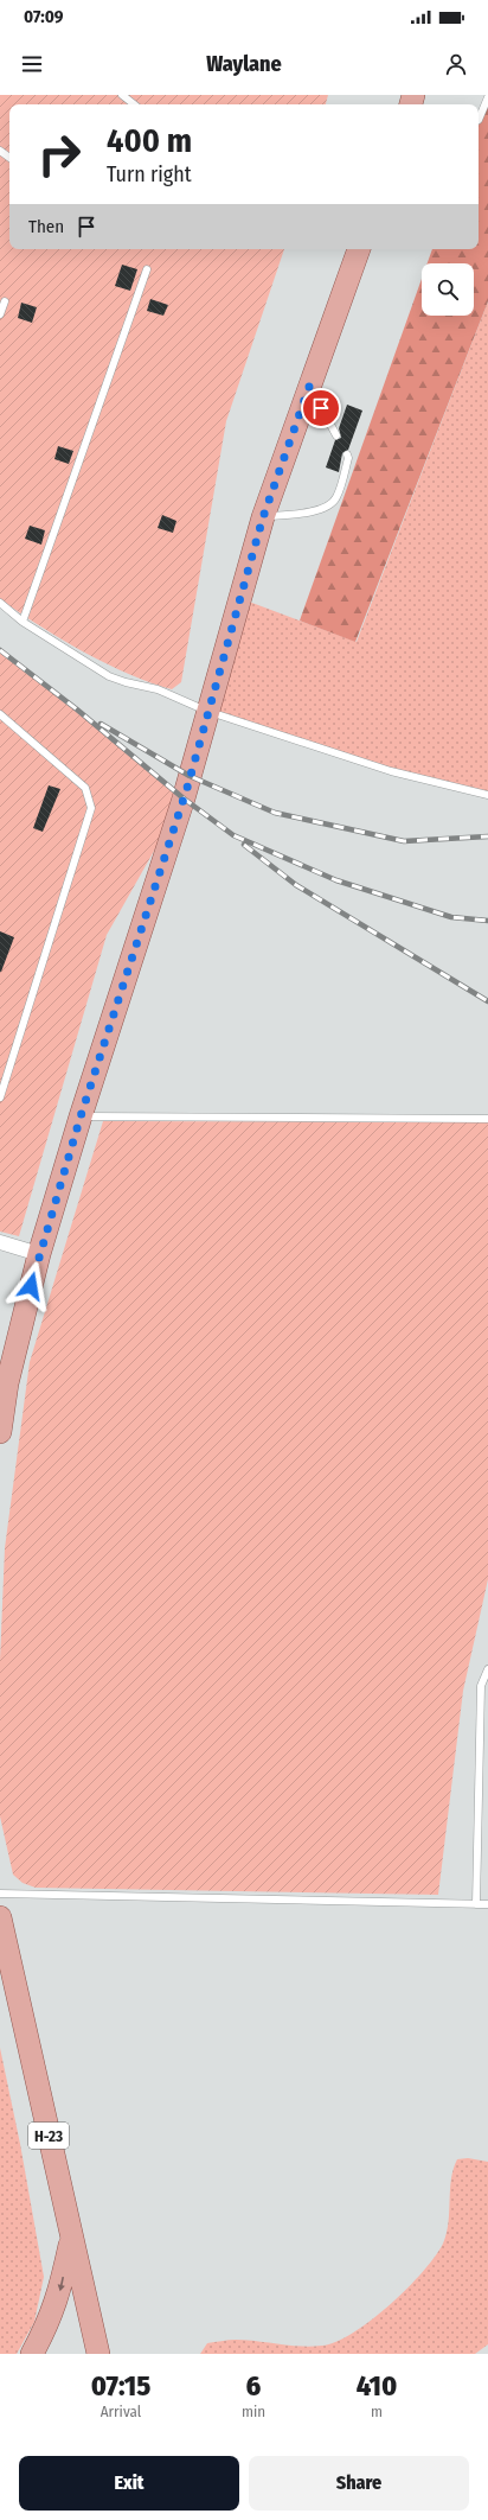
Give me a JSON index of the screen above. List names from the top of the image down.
{
  "streets": {
    "main road": ["Н-23"]
  },
  "page": {
    "status": "07:09",
    "header": "Waylane",
    "turn": ["400 m", "Turn right"],
    "then": "Then",
    "eta": [
      "07:15",
      "Arrival",
      "6",
      "min",
      "410",
      "m"
    ],
    "buttons": ["Exit", "Share"]
  }
}
